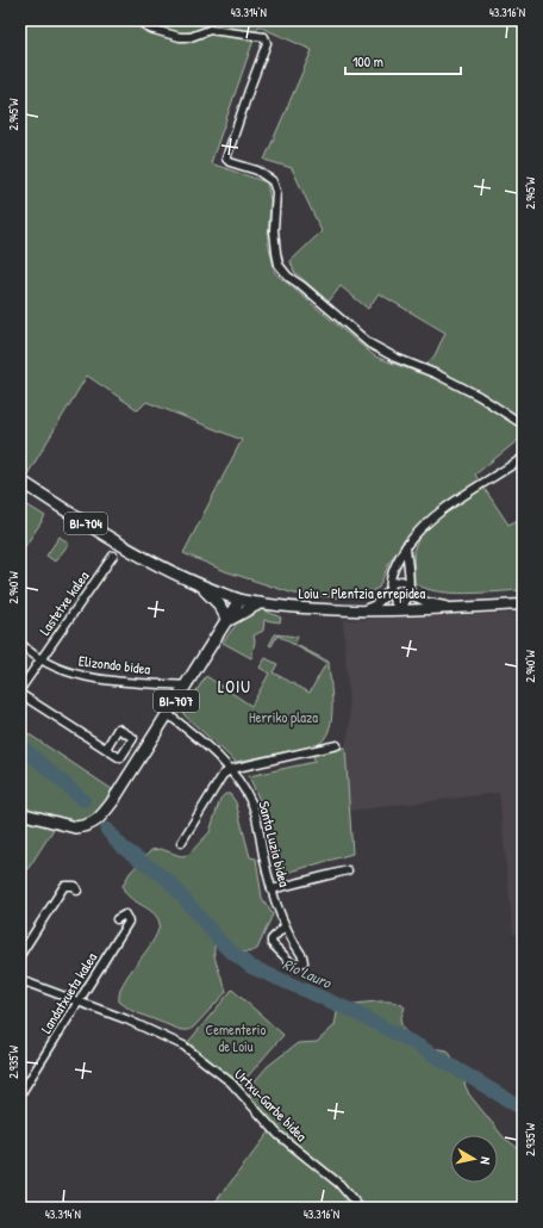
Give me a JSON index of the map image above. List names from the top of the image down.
{
  "streets": {
    "main road": ["BI-704", "Loiu - Plentzia errepidea", "BI-707"],
    "street": [
      "Lastetxe kalea",
      "Elizondo bidea",
      "Santa Luzia bidea",
      "Landatxueta kalea",
      "Urtxu-Garbe bidea"
    ]
  },
  "crossings": [
    ["Loiu - Plentzia errepidea", "BI-707"],
    ["Lastetxe kalea", "Elizondo bidea"],
    ["Elizondo bidea", "BI-707"],
    ["BI-707", "Santa Luzia bidea"],
    ["Landatxueta kalea", "Urtxu-Garbe bidea"]
  ],
  "districts": ["LOIU"],
  "water": ["Río Lauro"],
  "parks": ["Herriko plaza", "Cementerio de Loiu"],
  "scale_bar": "100 m",
  "north": "right",
  "coordinates": [
    "43.314°N",
    "43.316°N",
    "2.945°W",
    "2.940°W",
    "2.935°W"
  ]
}
